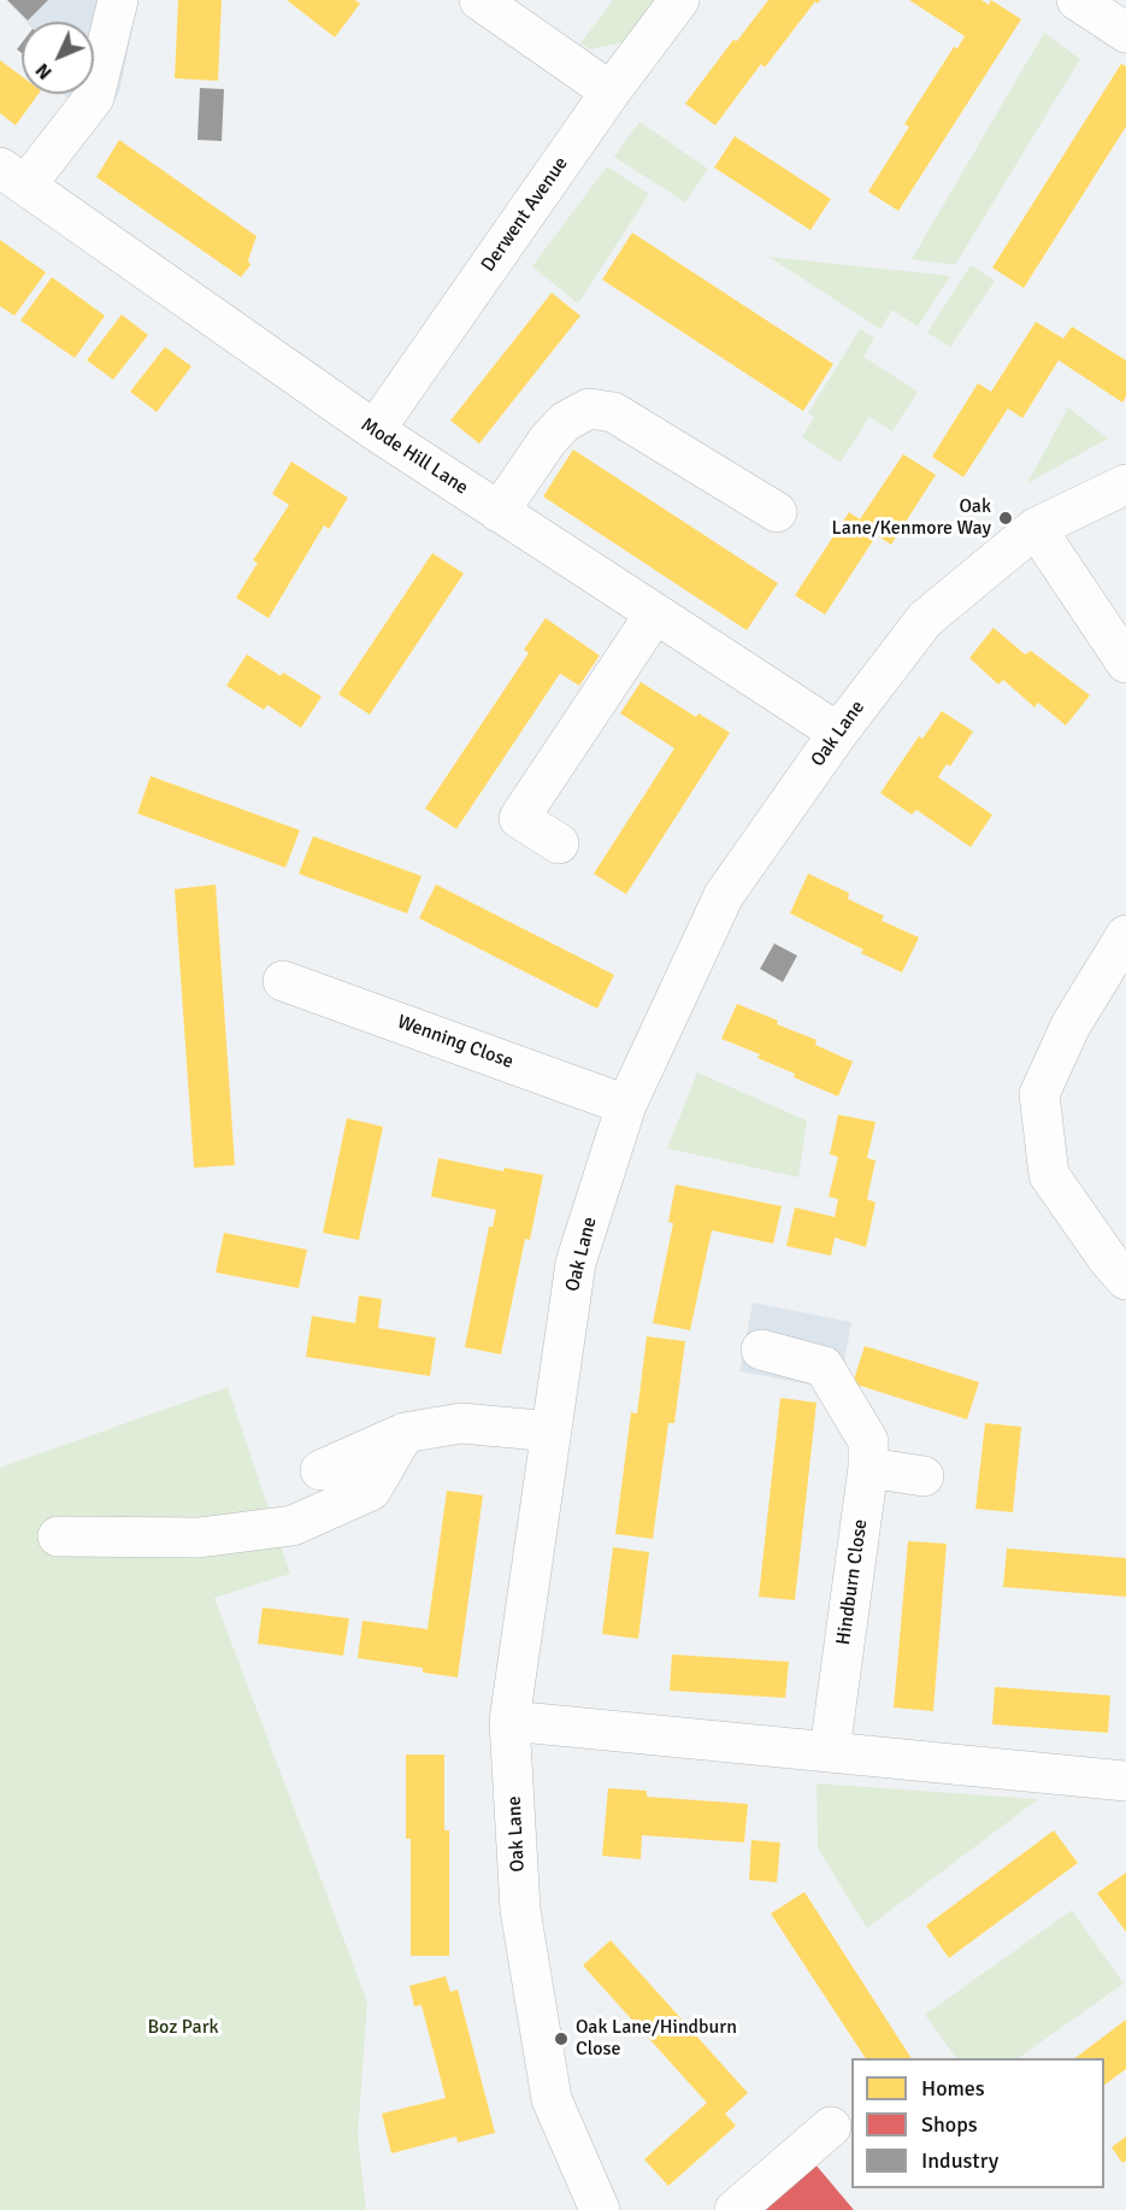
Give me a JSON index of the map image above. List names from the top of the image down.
{
  "streets": {
    "street": [
      "Derwent Avenue",
      "Mode Hill Lane",
      "Oak Lane",
      "Wenning Close",
      "Hindburn Close"
    ]
  },
  "crossings": [
    ["Derwent Avenue", "Mode Hill Lane"],
    ["Mode Hill Lane", "Oak Lane"],
    ["Oak Lane", "Wenning Close"]
  ],
  "parks": ["Boz Park"],
  "places": ["Oak Lane/Kenmore Way", "Oak Lane/Hindburn Close"],
  "legend": ["Homes", "Shops", "Industry"],
  "north": "bottom left"
}
